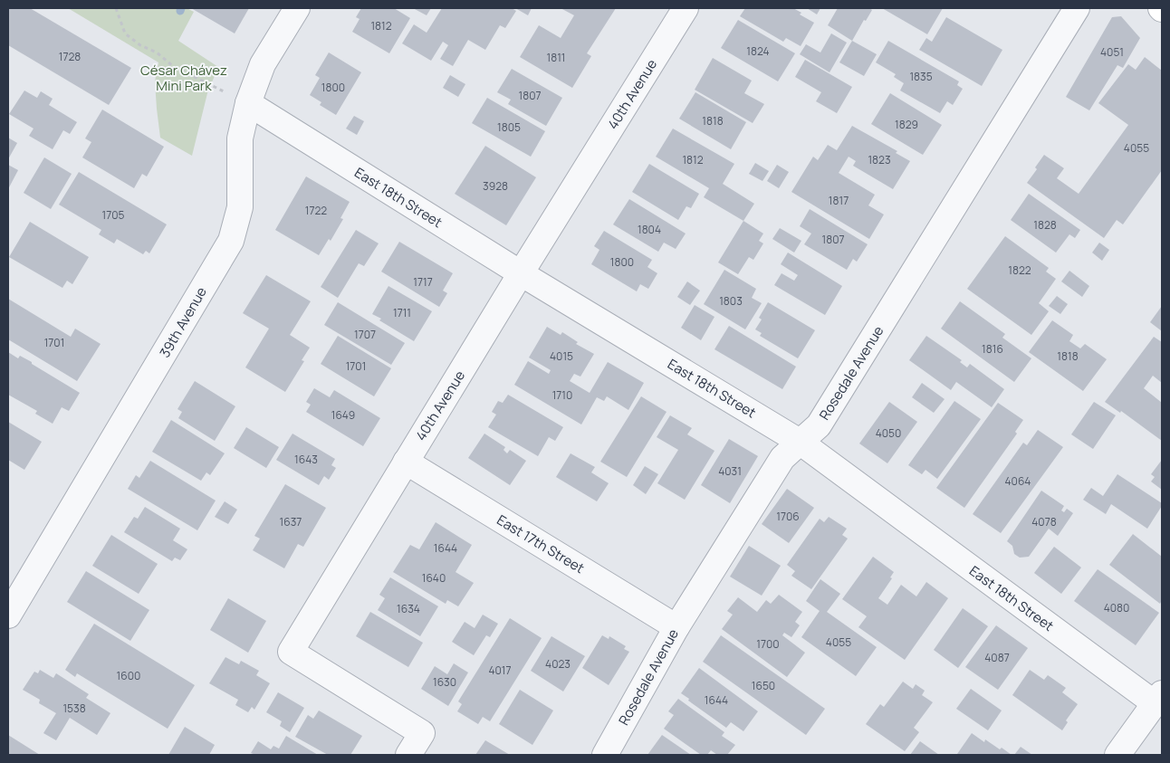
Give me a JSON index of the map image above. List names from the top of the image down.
{
  "streets": {
    "street": [
      "40th Avenue",
      "East 18th Street",
      "39th Avenue",
      "Rosedale Avenue",
      "East 17th Street"
    ]
  },
  "crossings": [
    ["40th Avenue", "East 18th Street"],
    ["40th Avenue", "East 17th Street"],
    ["East 18th Street", "39th Avenue"],
    ["East 18th Street", "Rosedale Avenue"],
    ["Rosedale Avenue", "East 17th Street"]
  ],
  "parks": ["César Chávez Mini Park"],
  "house_numbers": [
    "1812",
    "1824",
    "4051",
    "1728",
    "1811",
    "1835",
    "1800",
    "1807",
    "1818",
    "1829",
    "1805",
    "4055",
    "1812",
    "1823",
    "3928",
    "1817",
    "1722",
    "1705",
    "1828",
    "1804",
    "1807",
    "1800",
    "1822",
    "1717",
    "1803",
    "1711",
    "1707",
    "1701",
    "1816",
    "4015",
    "1818",
    "1701",
    "1710",
    "1649",
    "4050",
    "1643",
    "4031",
    "4064",
    "1706",
    "1637",
    "4078",
    "1644",
    "1640",
    "4080",
    "1634",
    "4055",
    "1700",
    "4087",
    "4023",
    "4017",
    "1600",
    "1630",
    "1650",
    "1644",
    "1538"
  ]
}
